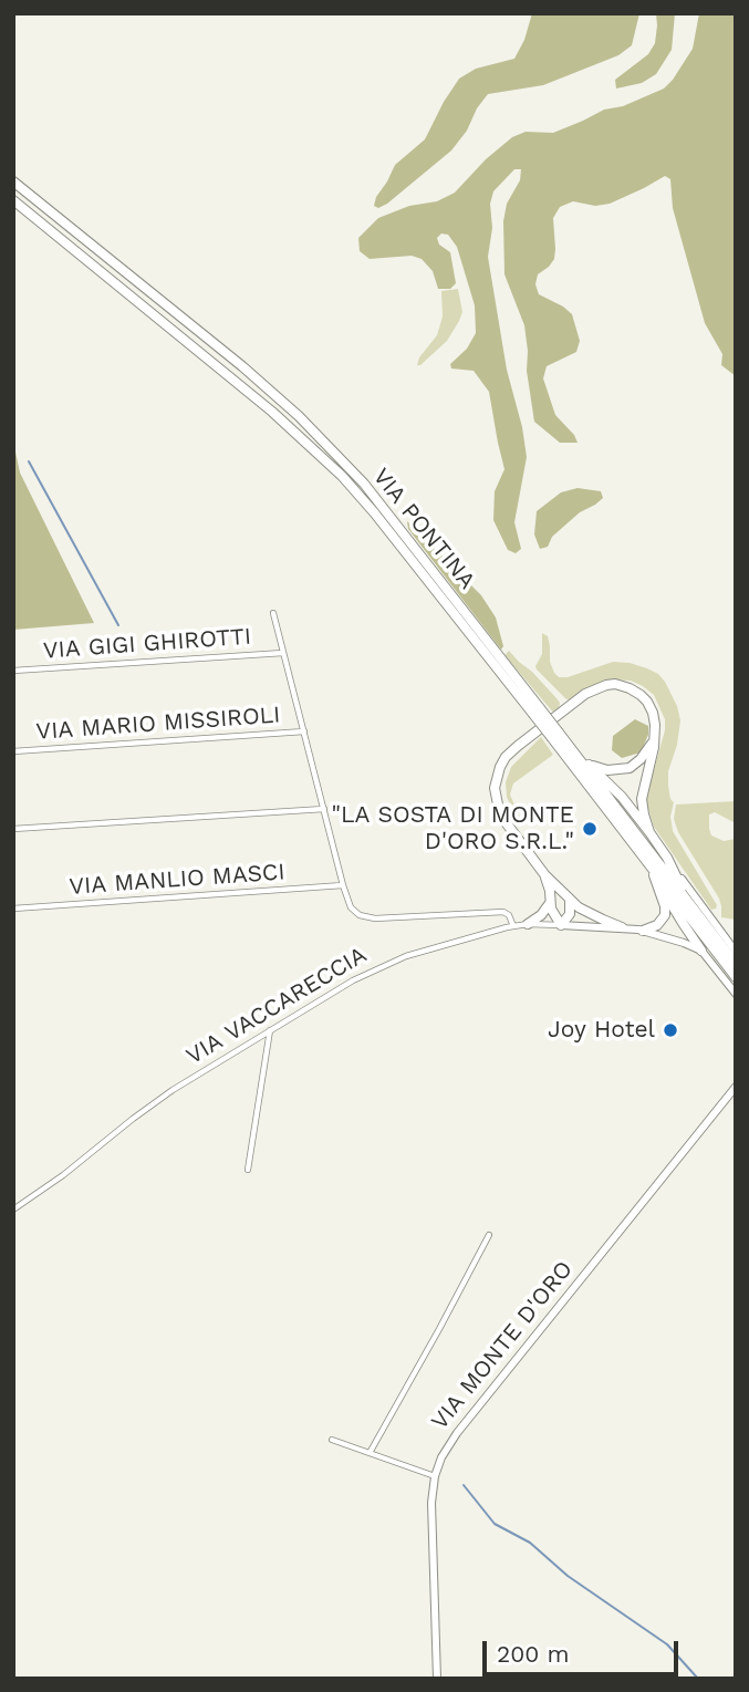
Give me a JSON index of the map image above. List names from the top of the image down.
{
  "streets": {
    "highway": ["VIA PONTINA"],
    "street": [
      "VIA GIGI GHIROTTI",
      "VIA MARIO MISSIROLI",
      "VIA MANLIO MASCI",
      "VIA VACCARECCIA",
      "VIA MONTE D'ORO"
    ]
  },
  "places": ["\"LA SOSTA DI MONTE D'ORO S.R.L.\"", "Joy Hotel"],
  "scale_bar": "200 m"
}
